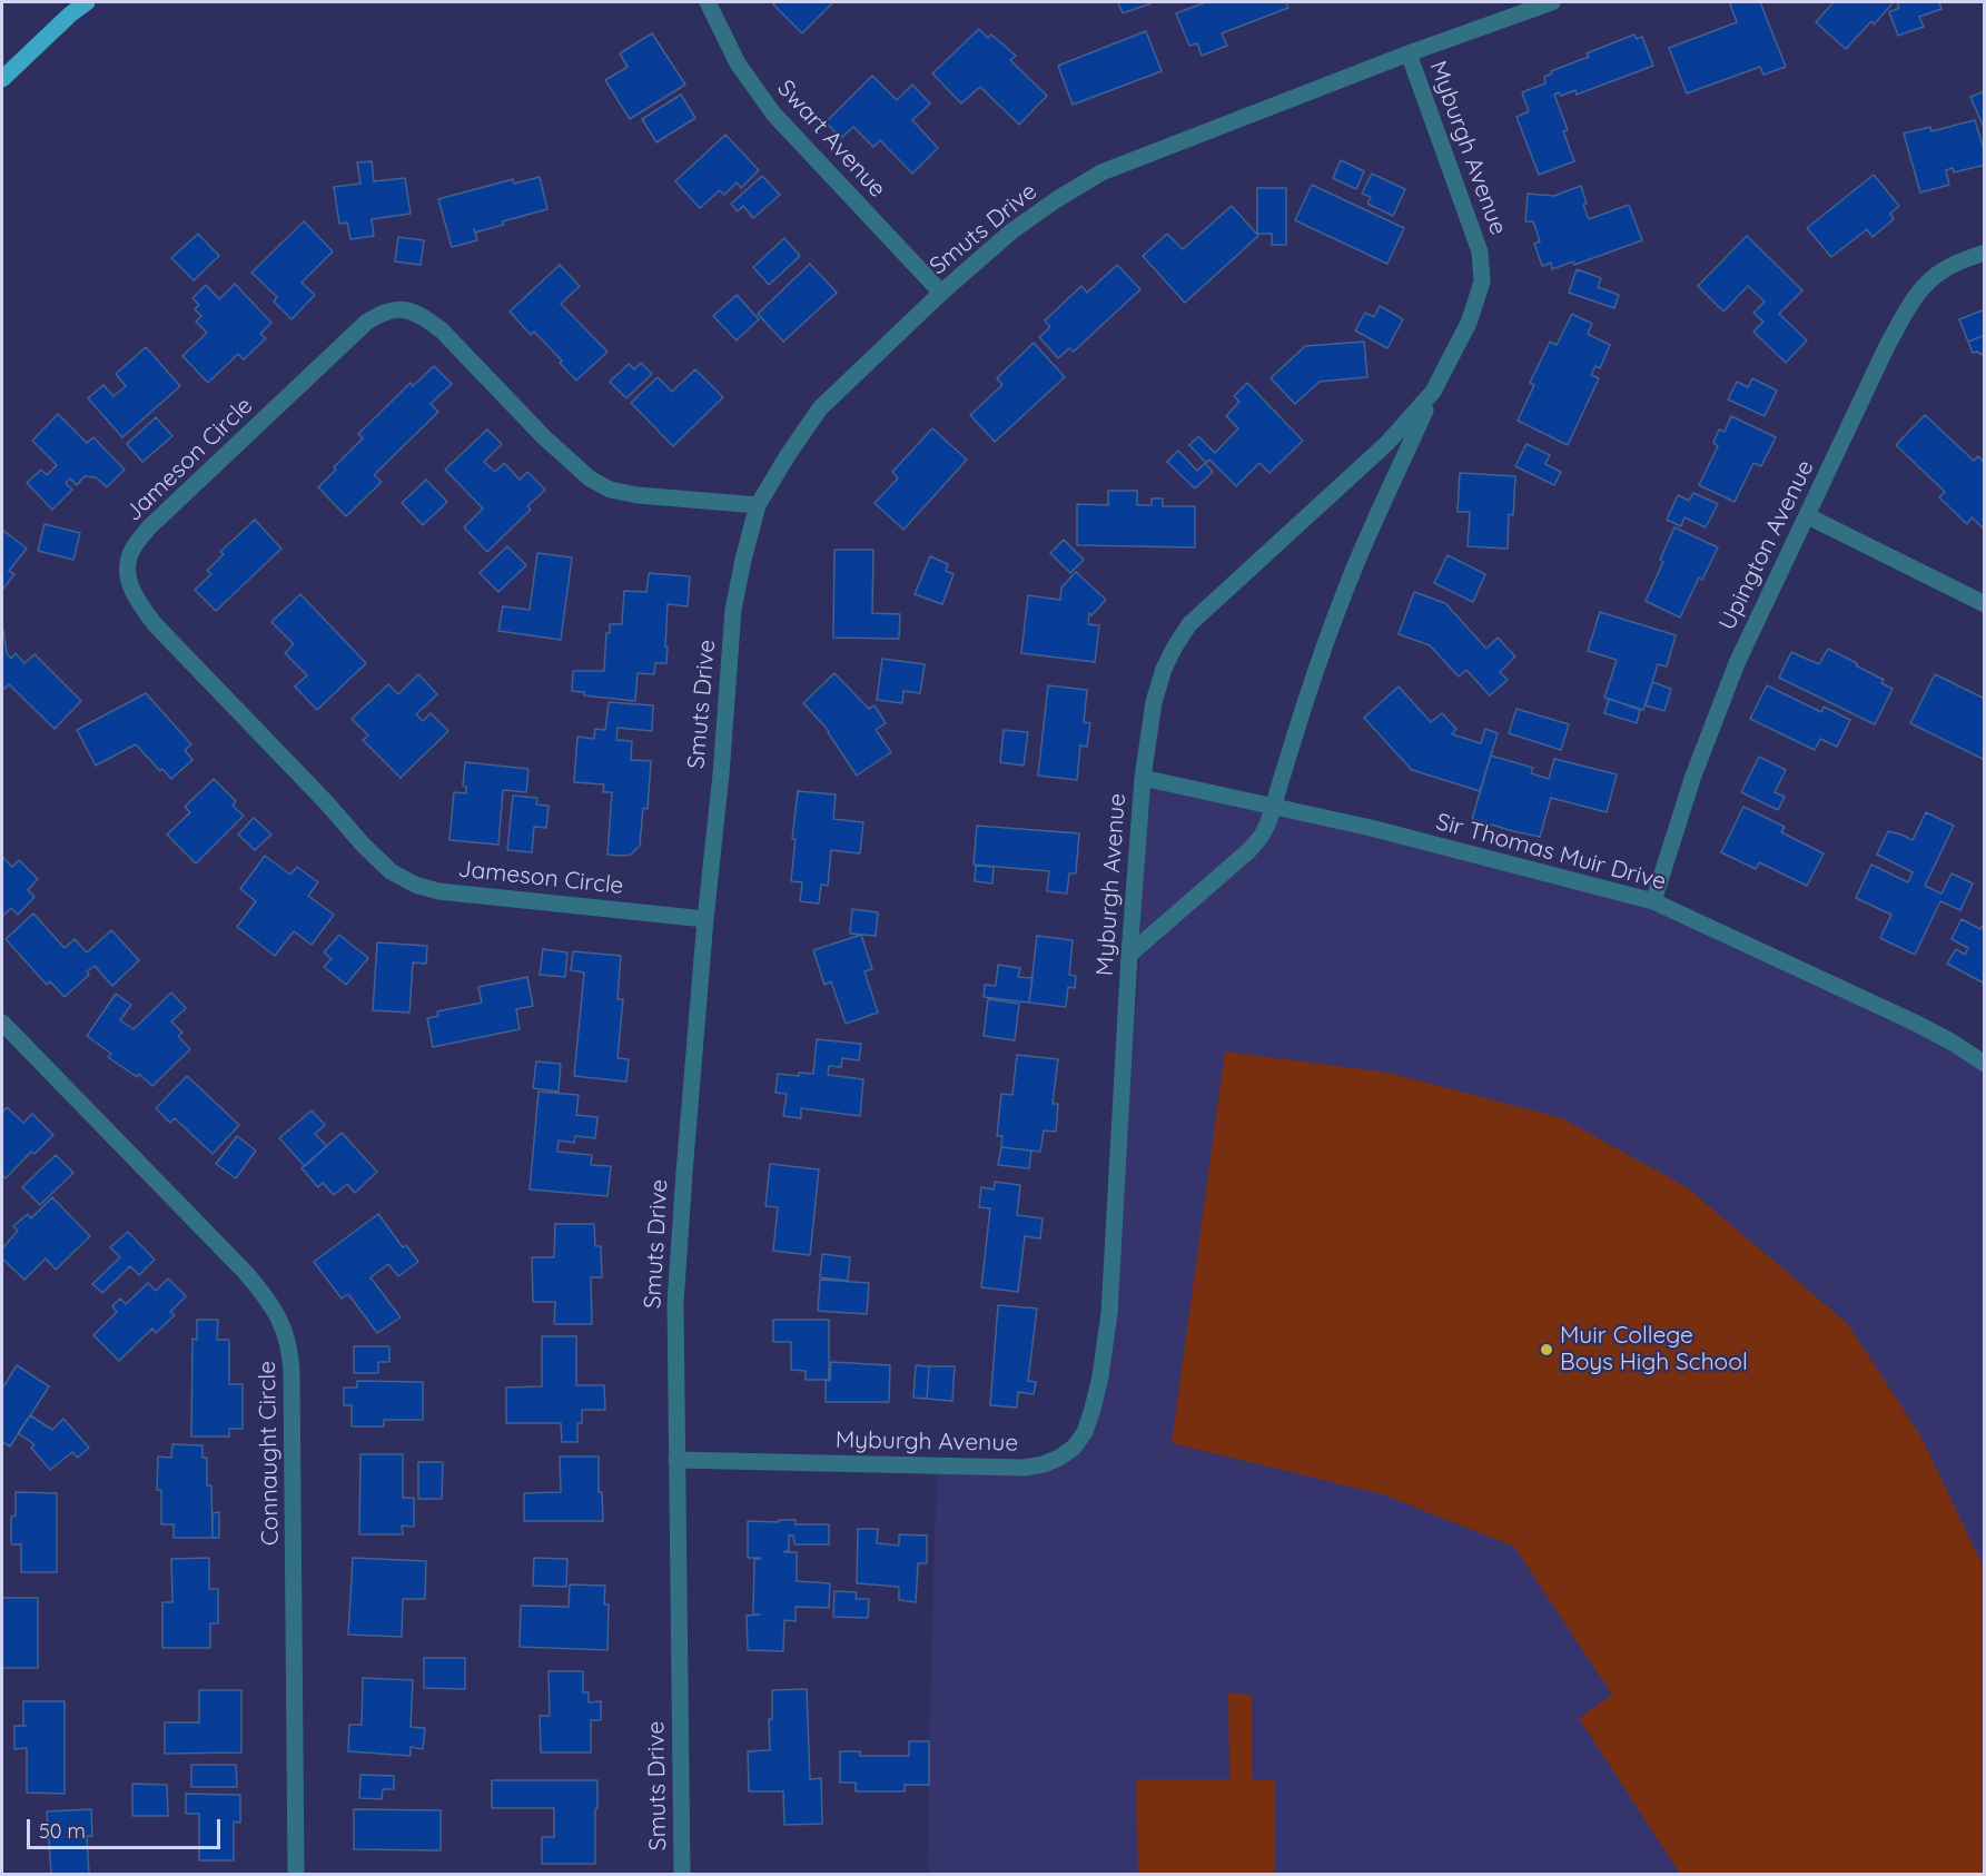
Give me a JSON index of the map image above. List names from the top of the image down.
{
  "streets": {
    "street": [
      "Swart Avenue",
      "Myburgh Avenue",
      "Smuts Drive",
      "Jameson Circle",
      "Upington Avenue",
      "Sir Thomas Muir Drive",
      "Connaught Circle"
    ]
  },
  "crossings": [
    ["Swart Avenue", "Smuts Drive"],
    ["Myburgh Avenue", "Smuts Drive"],
    ["Myburgh Avenue", "Sir Thomas Muir Drive"],
    ["Smuts Drive", "Jameson Circle"],
    ["Upington Avenue", "Sir Thomas Muir Drive"]
  ],
  "places": ["Muir College Boys High School"],
  "scale_bar": "50 m"
}
